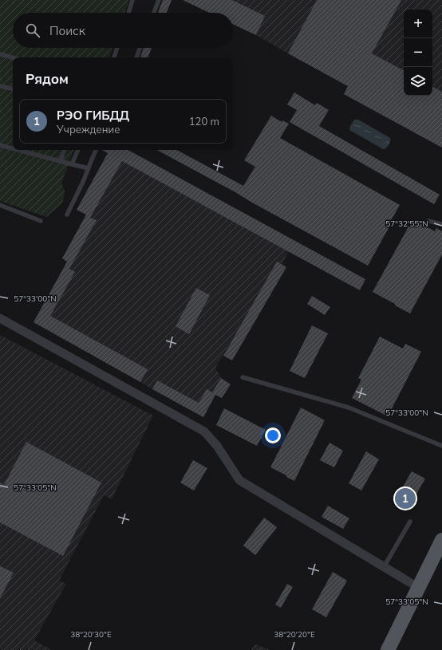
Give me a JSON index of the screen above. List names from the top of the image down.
{
  "page": {
    "map_buttons": ["+", "−"],
    "search": "Поиск",
    "heading": "Рядом",
    "list": [
      {
        "mark": "1",
        "name": "РЭО ГИБДД",
        "note": "Учреждение",
        "value": "120 m"
      }
    ],
    "pins": "1"
  },
  "coordinates": [
    "57°32'55\"N",
    "57°33'00\"N",
    "57°33'05\"N",
    "38°20'30\"E",
    "38°20'20\"E"
  ]
}
